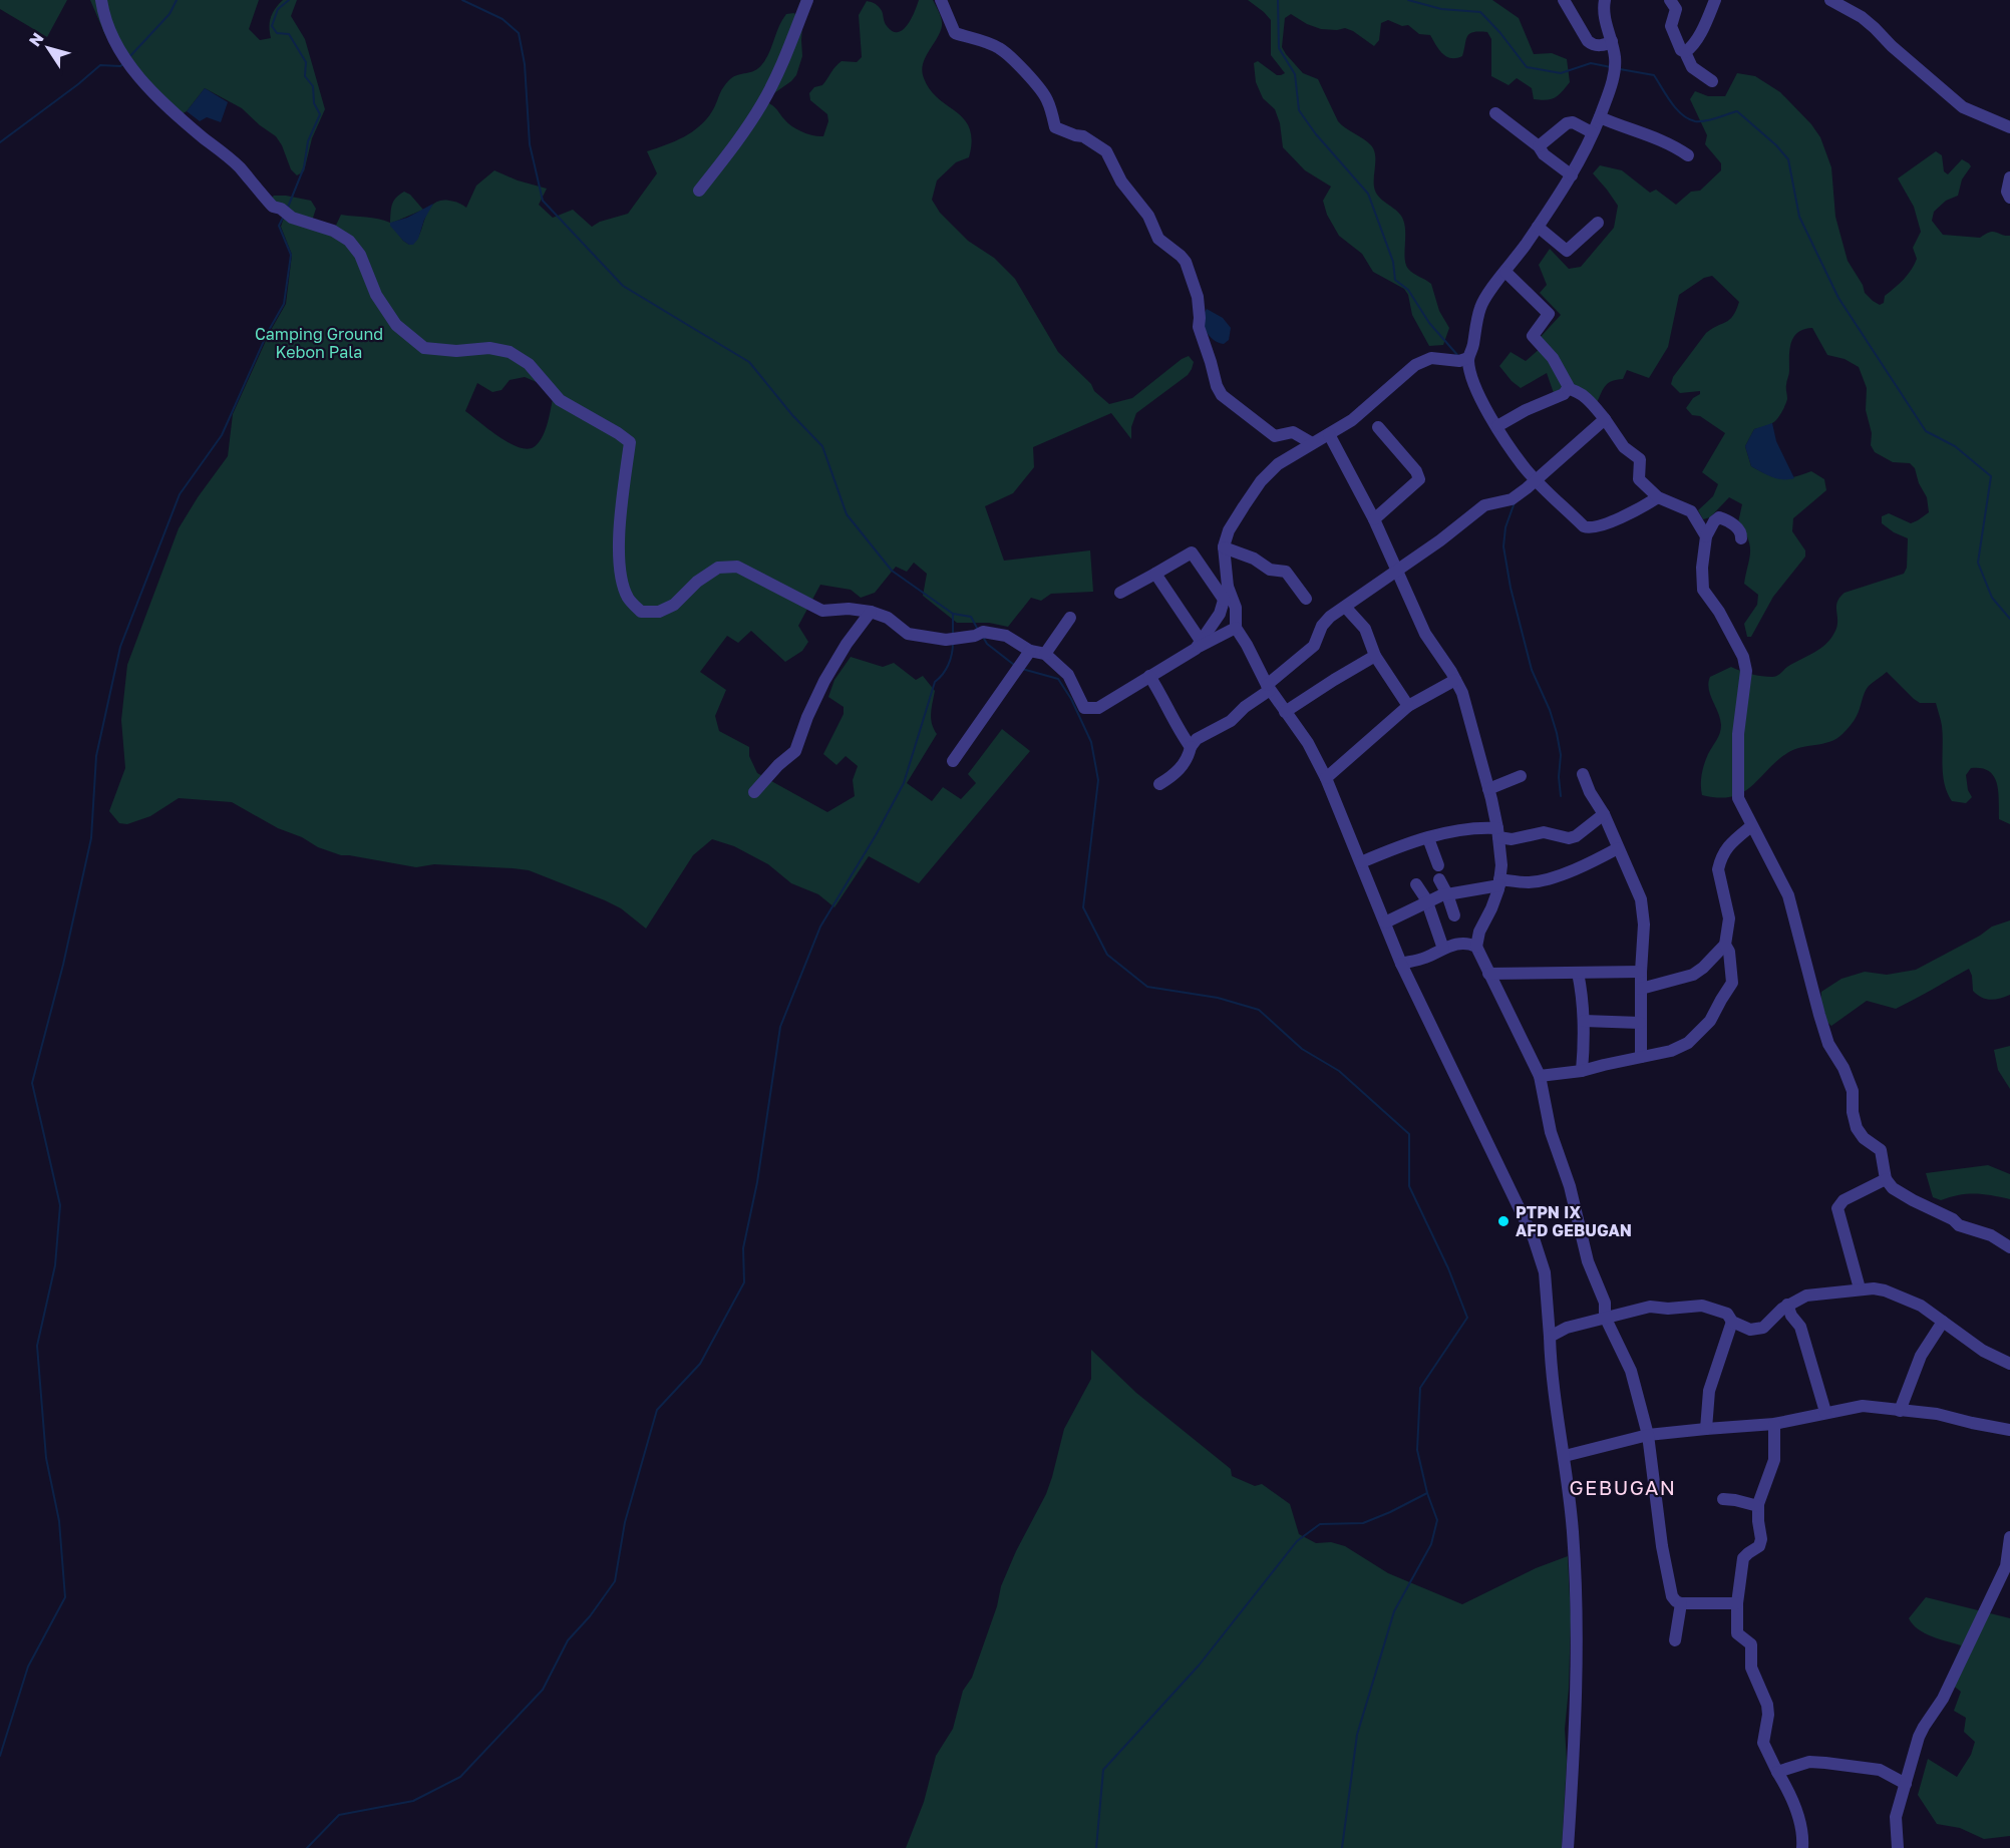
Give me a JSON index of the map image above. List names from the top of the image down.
{
  "districts": ["GEBUGAN"],
  "parks": ["Camping Ground Kebon Pala"],
  "places": ["PTPN IX AFD GEBUGAN"],
  "north": "top left"
}
